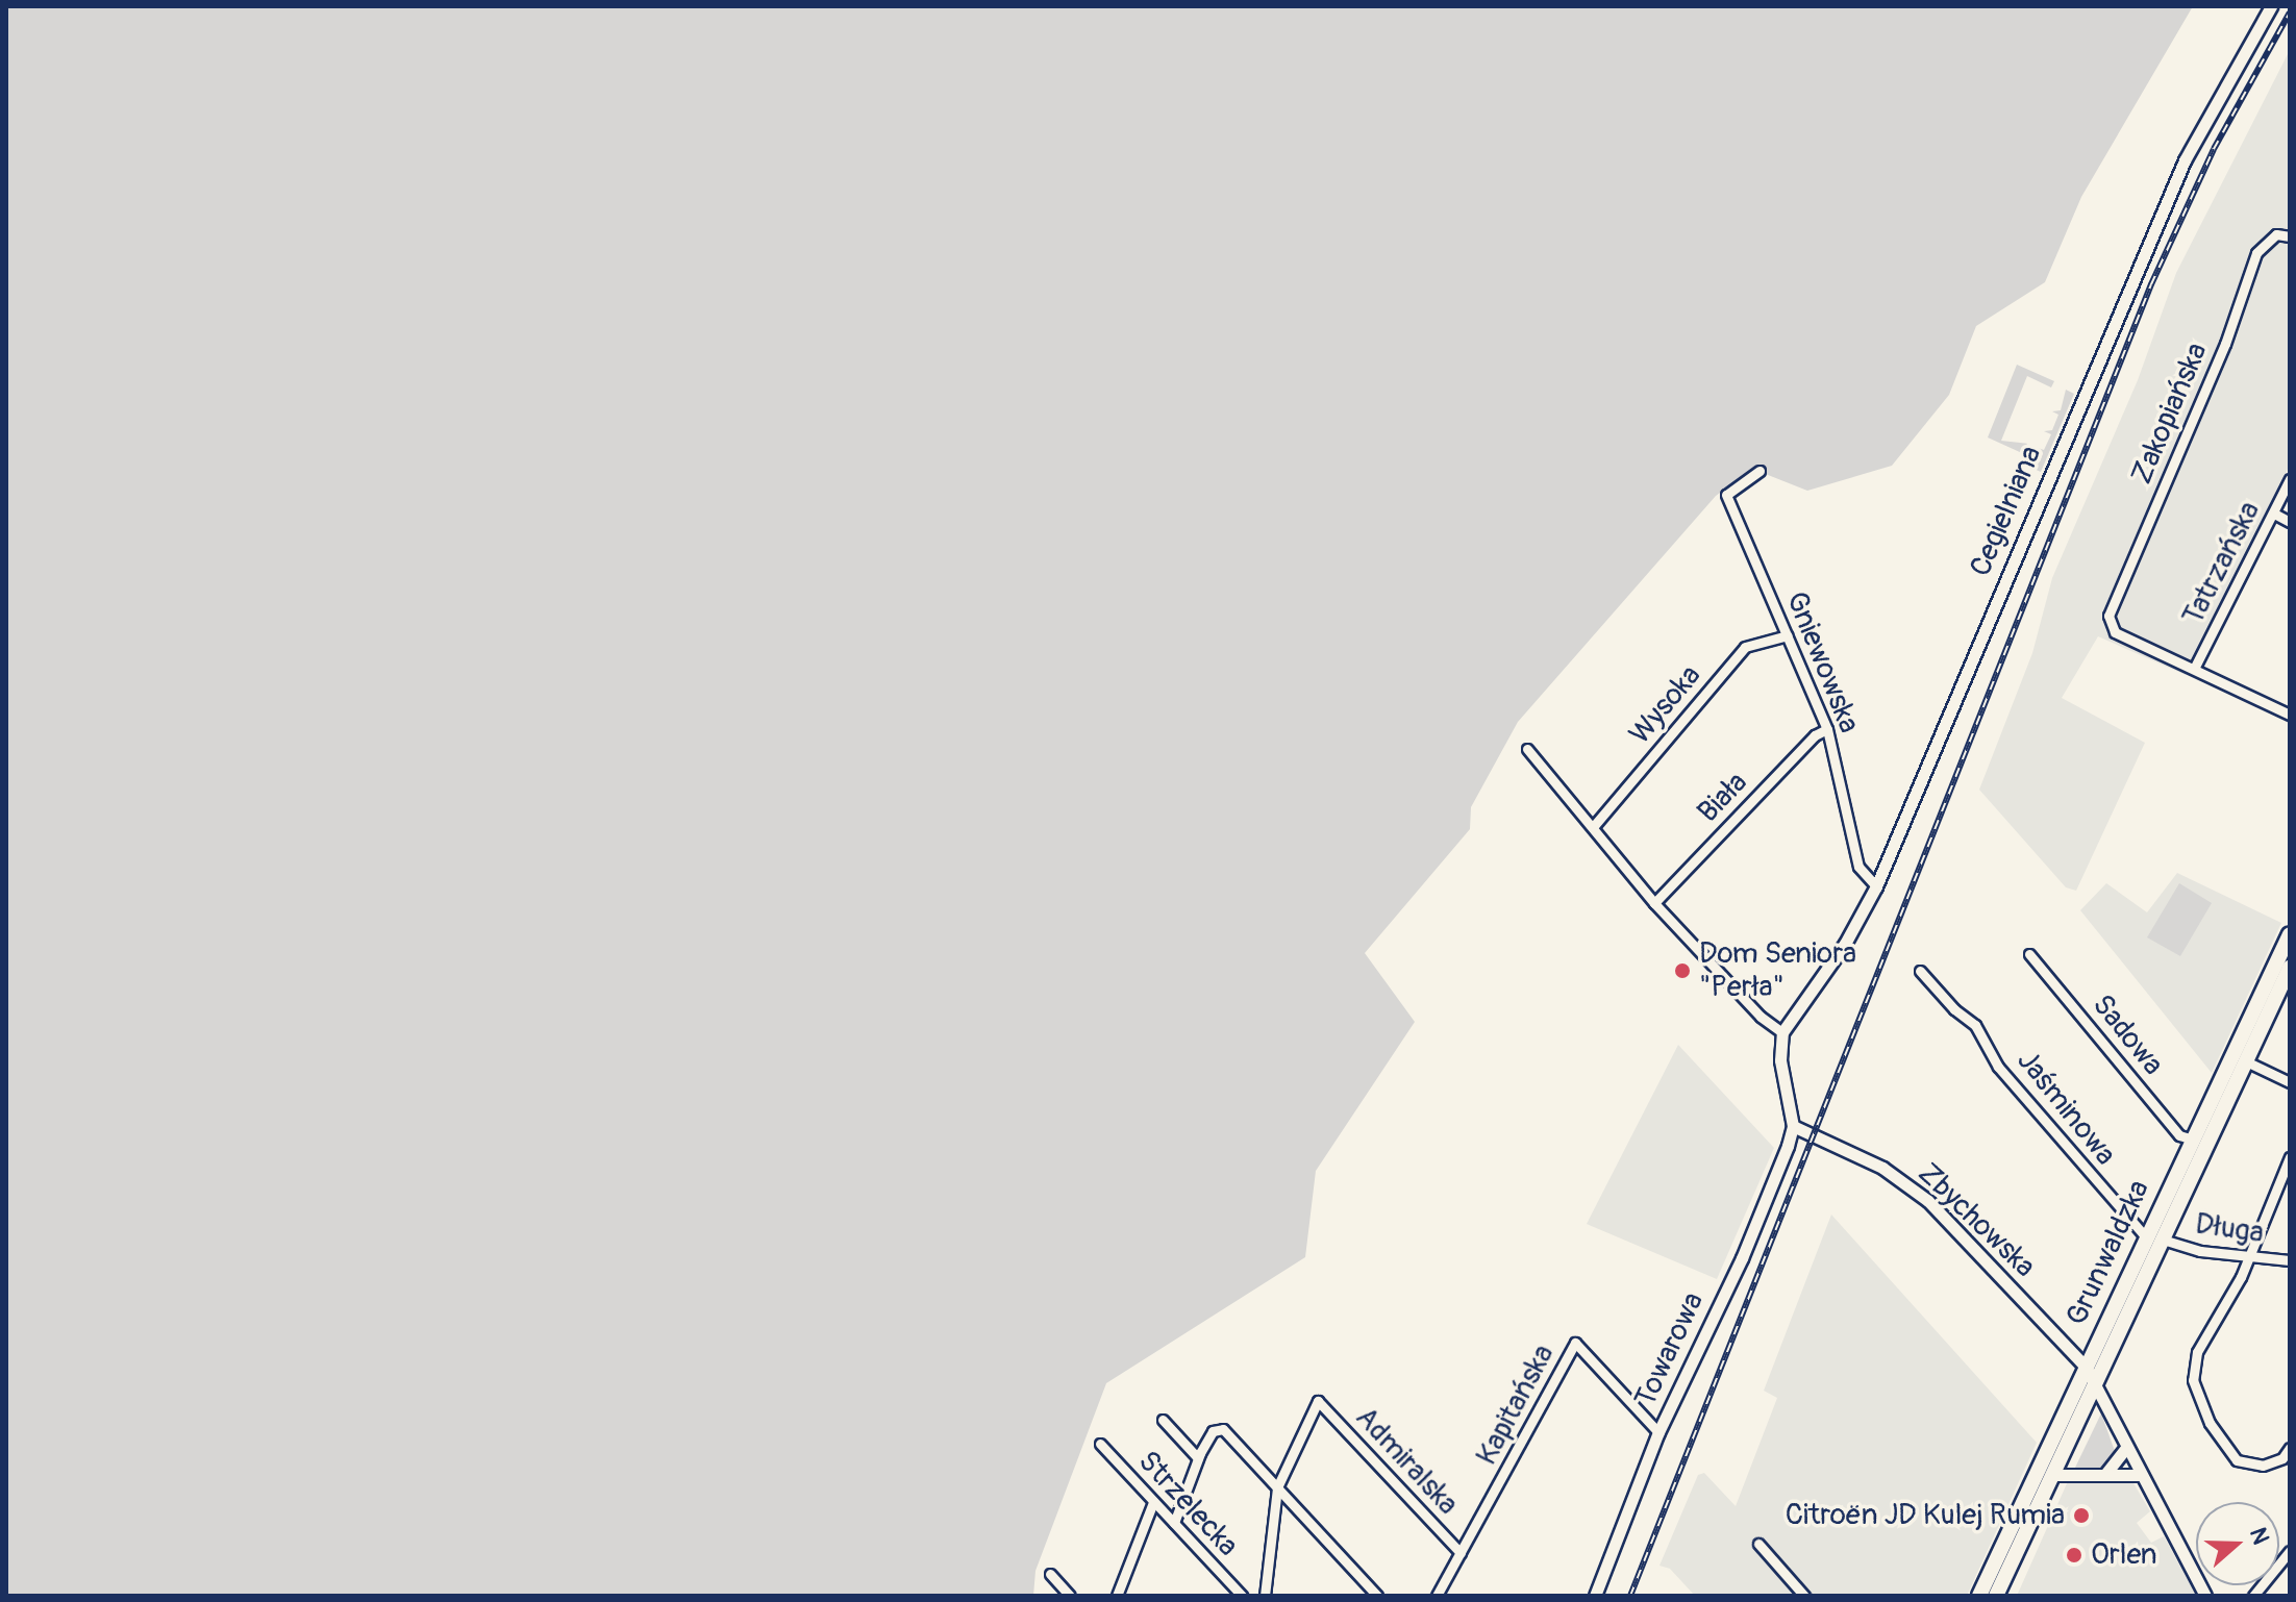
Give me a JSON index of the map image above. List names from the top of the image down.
{
  "streets": {
    "main road": ["Grunwaldzka"],
    "street": [
      "Zakopiańska",
      "Cegielniana",
      "Tatrzańska",
      "Gniewowska",
      "Wysoka",
      "Biała",
      "Sadowa",
      "Jaśminowa",
      "Zbychowska",
      "Długa",
      "Towarowa",
      "Kapitańska",
      "Admiralska",
      "Strzelecka"
    ]
  },
  "crossings": [
    ["Zakopiańska", "Tatrzańska"],
    ["Cegielniana", "Gniewowska"],
    ["Gniewowska", "Wysoka"],
    ["Gniewowska", "Biała"],
    ["Sadowa", "Grunwaldzka"],
    ["Jaśminowa", "Grunwaldzka"],
    ["Zbychowska", "Grunwaldzka"],
    ["Zbychowska", "Towarowa"],
    ["Długa", "Grunwaldzka"],
    ["Towarowa", "Kapitańska"],
    ["Kapitańska", "Admiralska"]
  ],
  "places": ["Dom Seniora \"Perła\"", "Citroën JD Kulej Rumia", "Orlen"],
  "north": "right"
}
